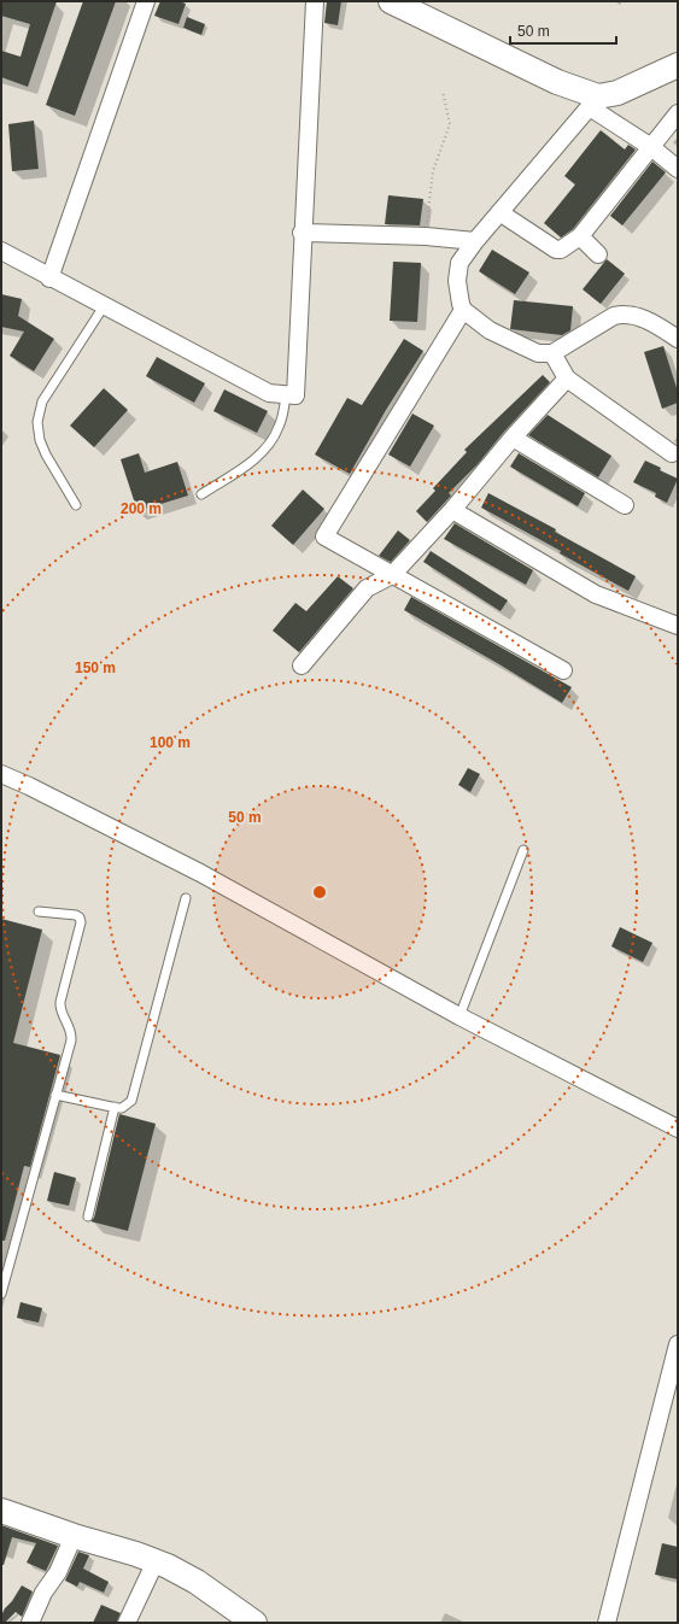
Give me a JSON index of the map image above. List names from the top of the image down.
{
  "scale_bar": "50 m",
  "rings": [
    "200 m",
    "150 m",
    "100 m",
    "50 m"
  ]
}
